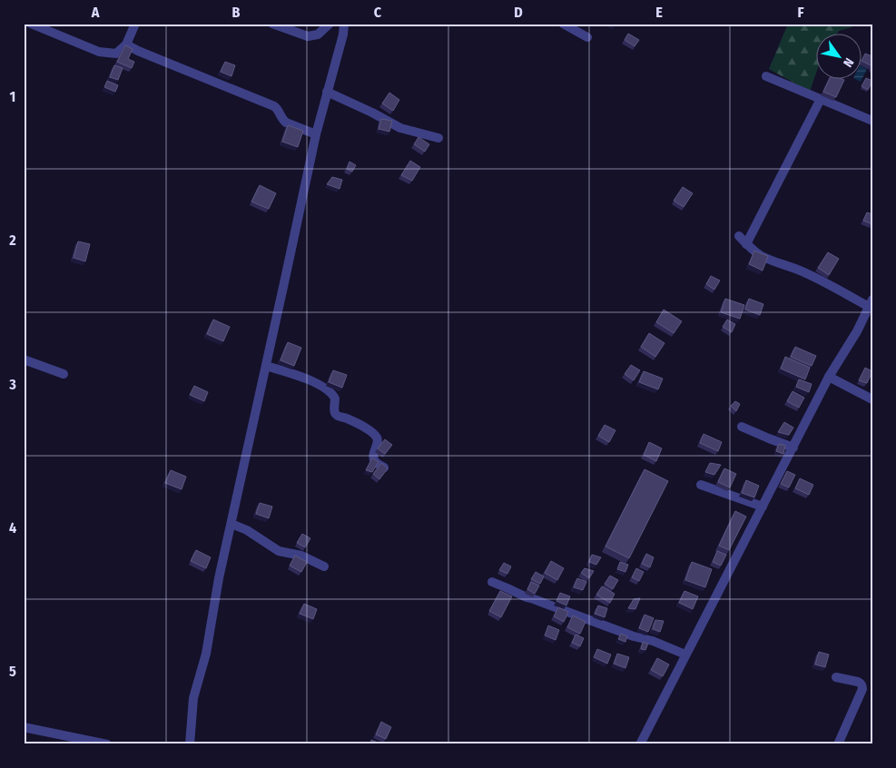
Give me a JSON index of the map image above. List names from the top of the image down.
{
  "north": "bottom right",
  "grid": {
    "columns": [
      "A",
      "B",
      "C",
      "D",
      "E",
      "F"
    ],
    "rows": [
      "1",
      "2",
      "3",
      "4",
      "5"
    ]
  }
}
